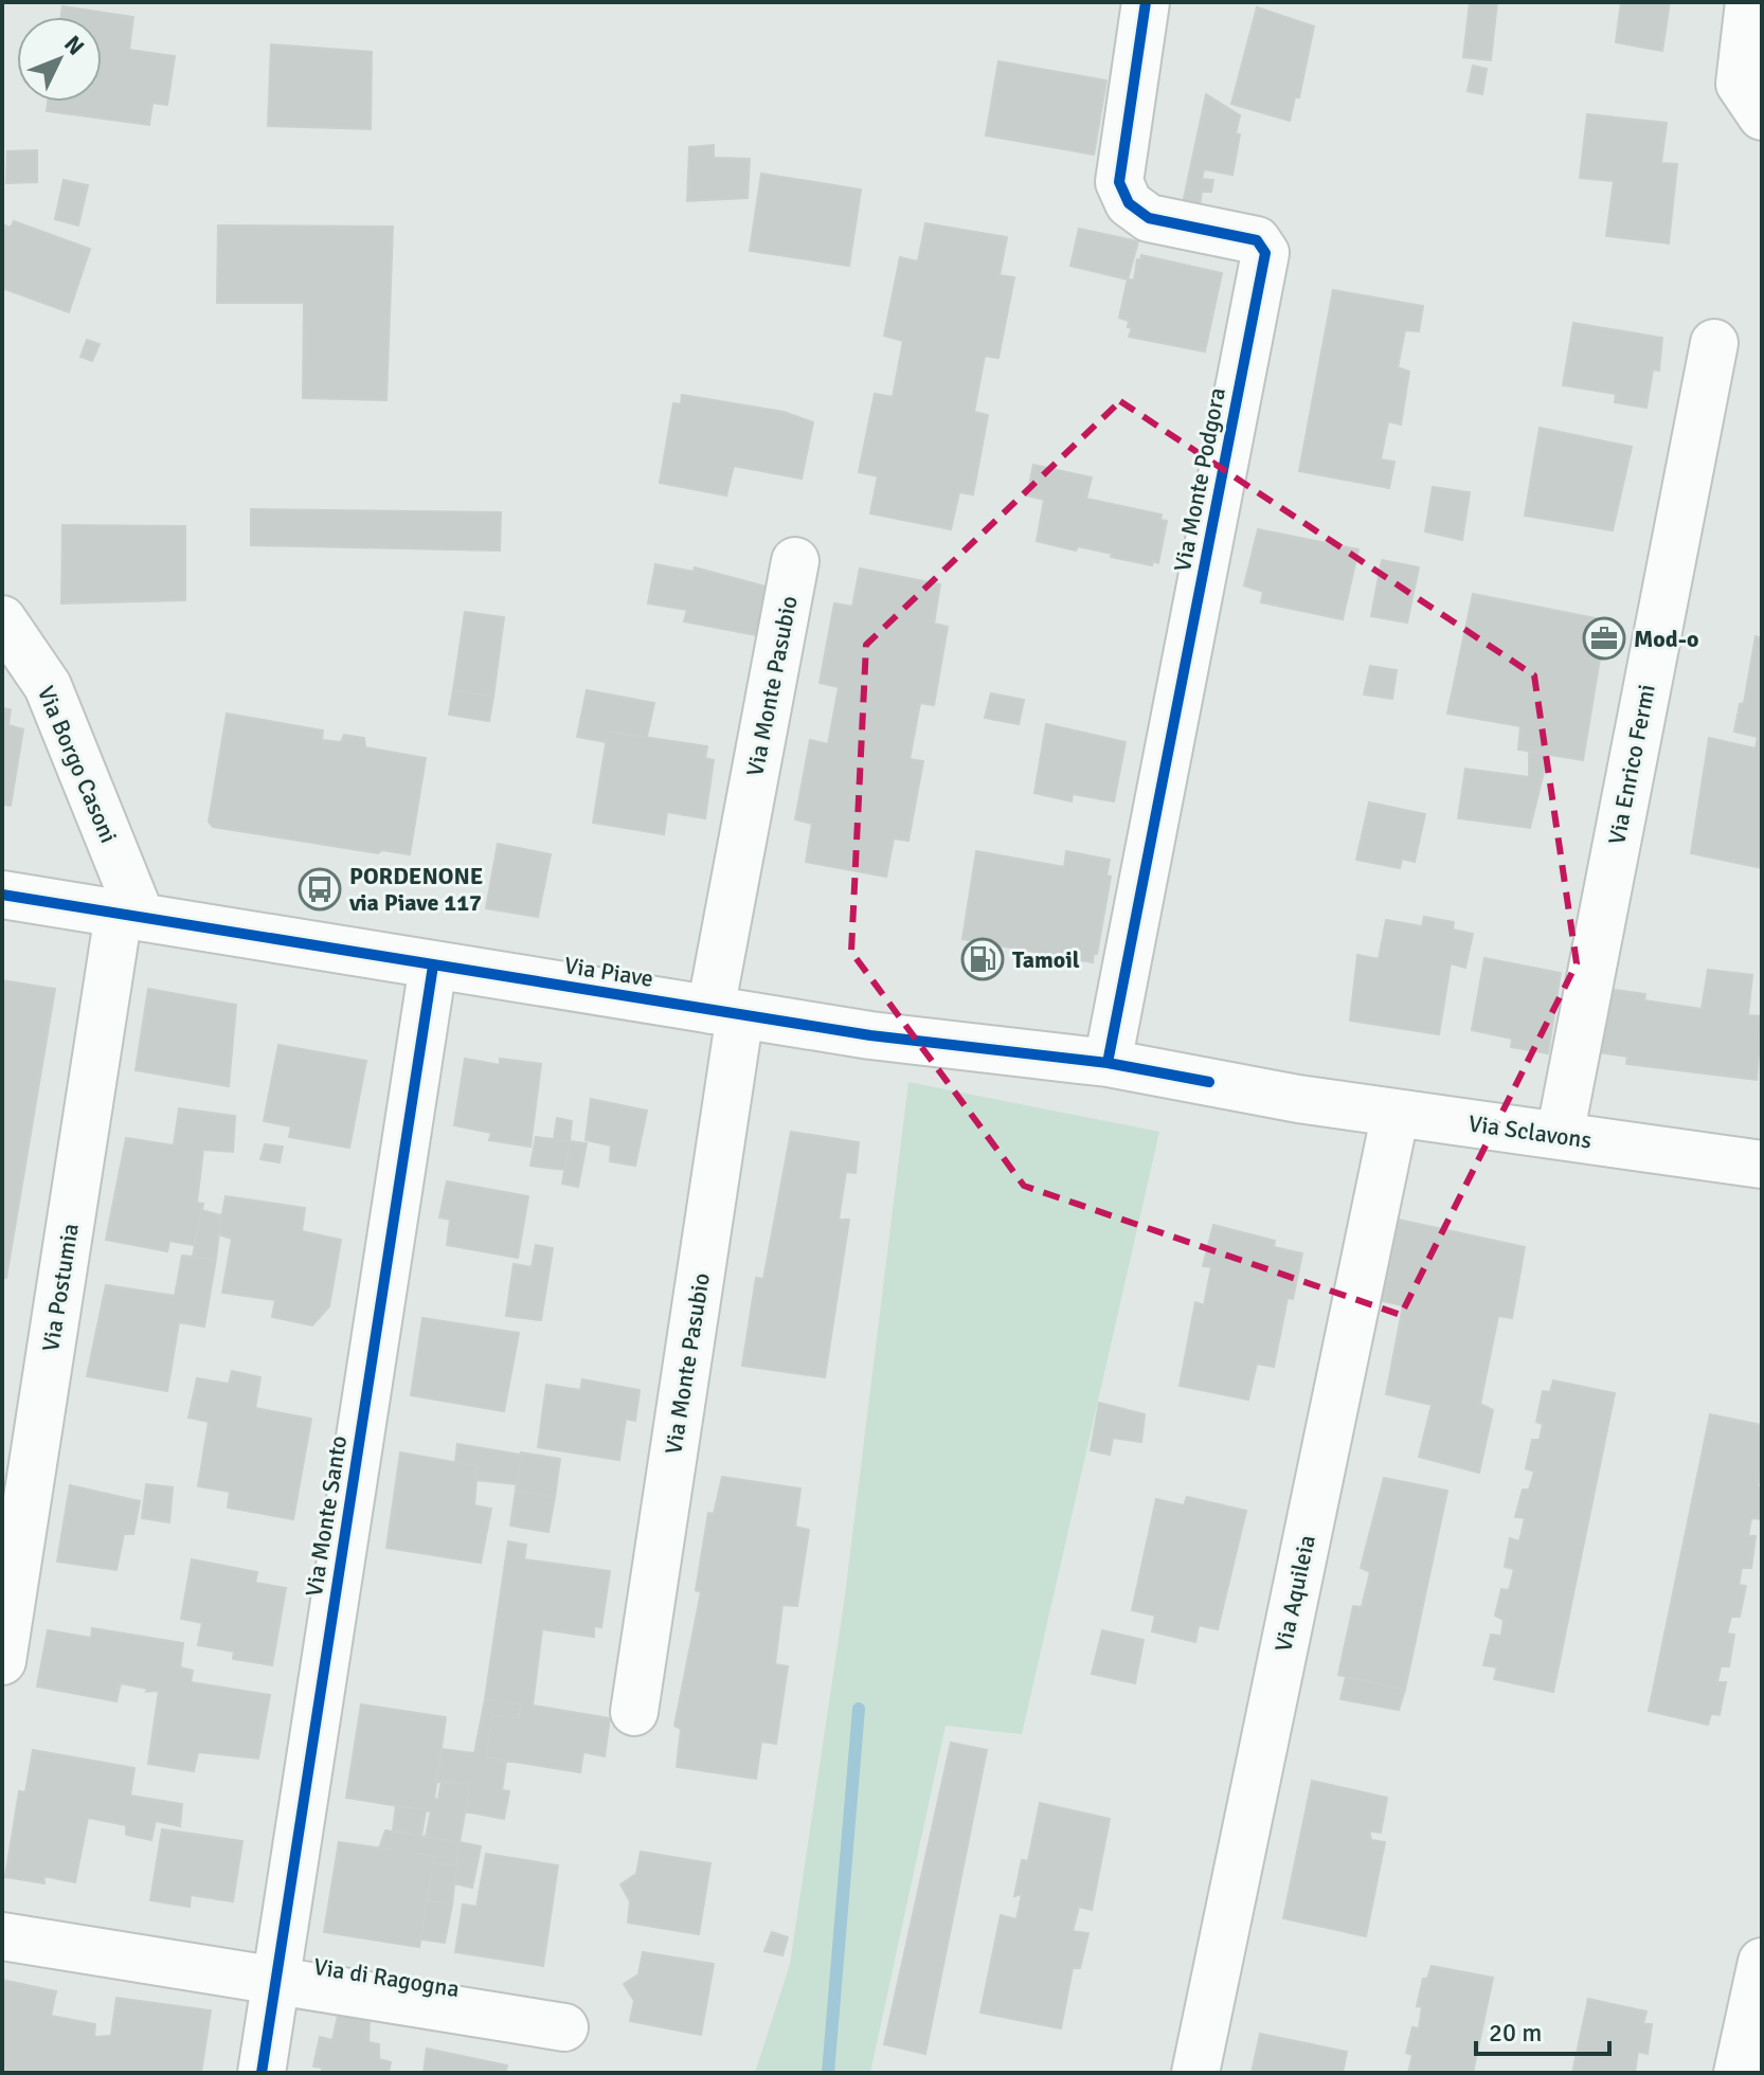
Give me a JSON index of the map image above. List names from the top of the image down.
{
  "streets": {
    "street": [
      "Via Monte Podgora",
      "Via Monte Pasubio",
      "Via Borgo Casoni",
      "Via Enrico Fermi",
      "Via Piave",
      "Via Sclavons",
      "Via Postumia",
      "Via Monte Santo",
      "Via Aquileia",
      "Via di Ragogna"
    ]
  },
  "crossings": [
    ["Via Monte Podgora", "Via Piave"],
    ["Via Monte Pasubio", "Via Piave"],
    ["Via Borgo Casoni", "Via Piave"],
    ["Via Borgo Casoni", "Via Postumia"],
    ["Via Enrico Fermi", "Via Sclavons"],
    ["Via Piave", "Via Sclavons"],
    ["Via Piave", "Via Postumia"],
    ["Via Piave", "Via Monte Santo"],
    ["Via Sclavons", "Via Aquileia"],
    ["Via Monte Santo", "Via di Ragogna"]
  ],
  "places": {
    "office": ["Mod-o"],
    "bus stop": ["PORDENONE via Piave 117"],
    "fuel station": ["Tamoil"]
  },
  "scale_bar": "20 m",
  "north": "top right"
}
